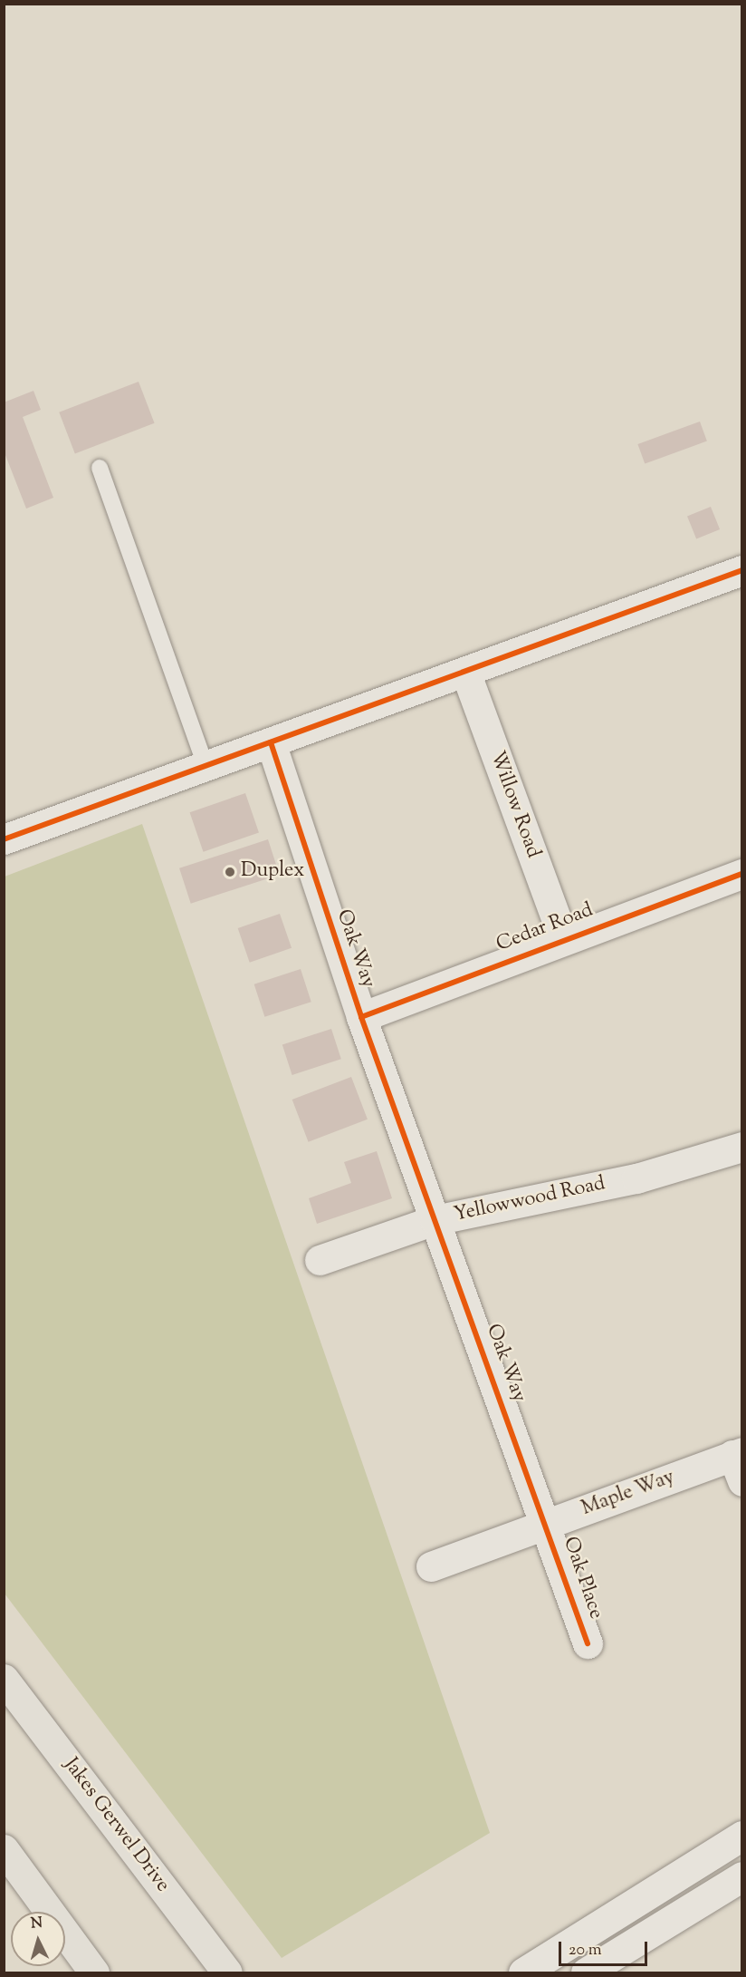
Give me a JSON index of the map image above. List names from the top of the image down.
{
  "streets": {
    "main road": ["Jakes Gerwel Drive"],
    "street": [
      "Willow Road",
      "Cedar Road",
      "Oak Way",
      "Yellowwood Road",
      "Maple Way",
      "Oak Place"
    ]
  },
  "crossings": [
    ["Willow Road", "Cedar Road"],
    ["Cedar Road", "Oak Way"],
    ["Oak Way", "Yellowwood Road"],
    ["Oak Way", "Maple Way"],
    ["Oak Way", "Oak Place"],
    ["Maple Way", "Oak Place"]
  ],
  "places": ["Duplex"],
  "scale_bar": "20 m",
  "north": "top"
}
